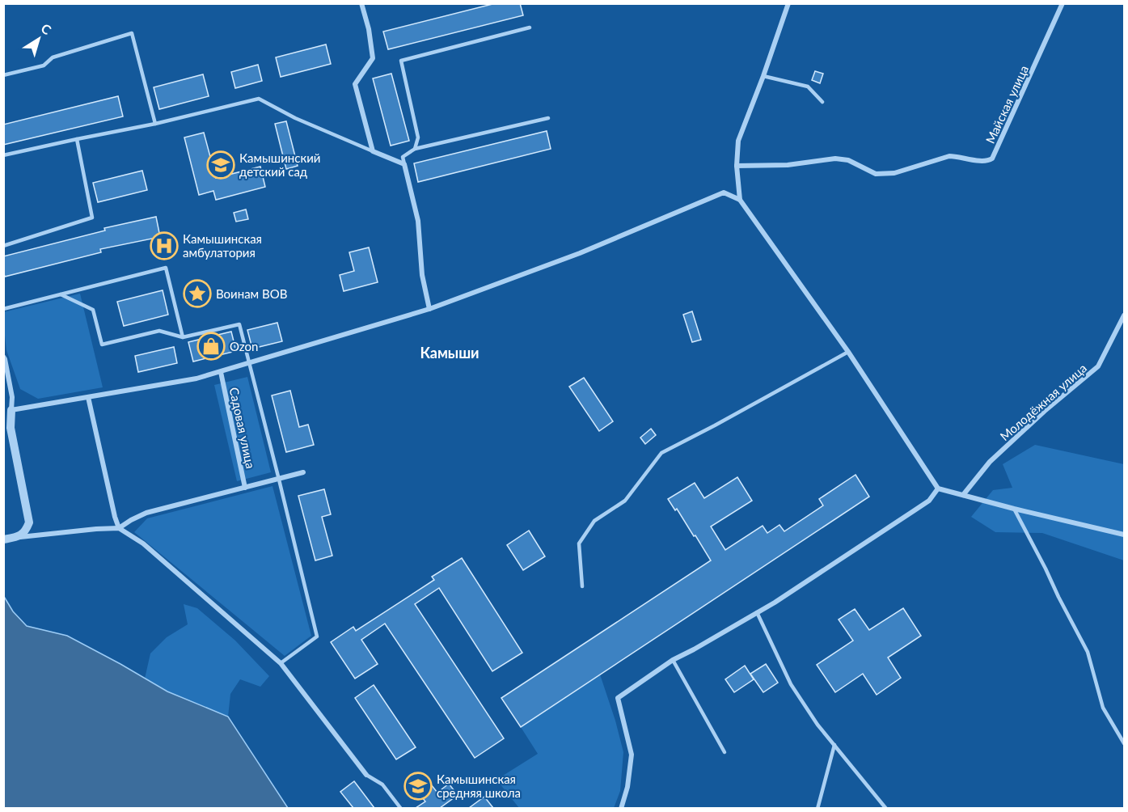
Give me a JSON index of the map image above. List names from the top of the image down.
{
  "streets": {
    "street": ["Майская улица", "Молодёжная улица", "Садовая улица"]
  },
  "districts": ["Камыши"],
  "places": {
    "school or university": ["Камышинский детский сад", "Камышинская средняя школа"],
    "hospital": ["Камышинская амбулатория"],
    "place": ["Воинам ВОВ"],
    "shop": ["Ozon"]
  },
  "north": "top right"
}
